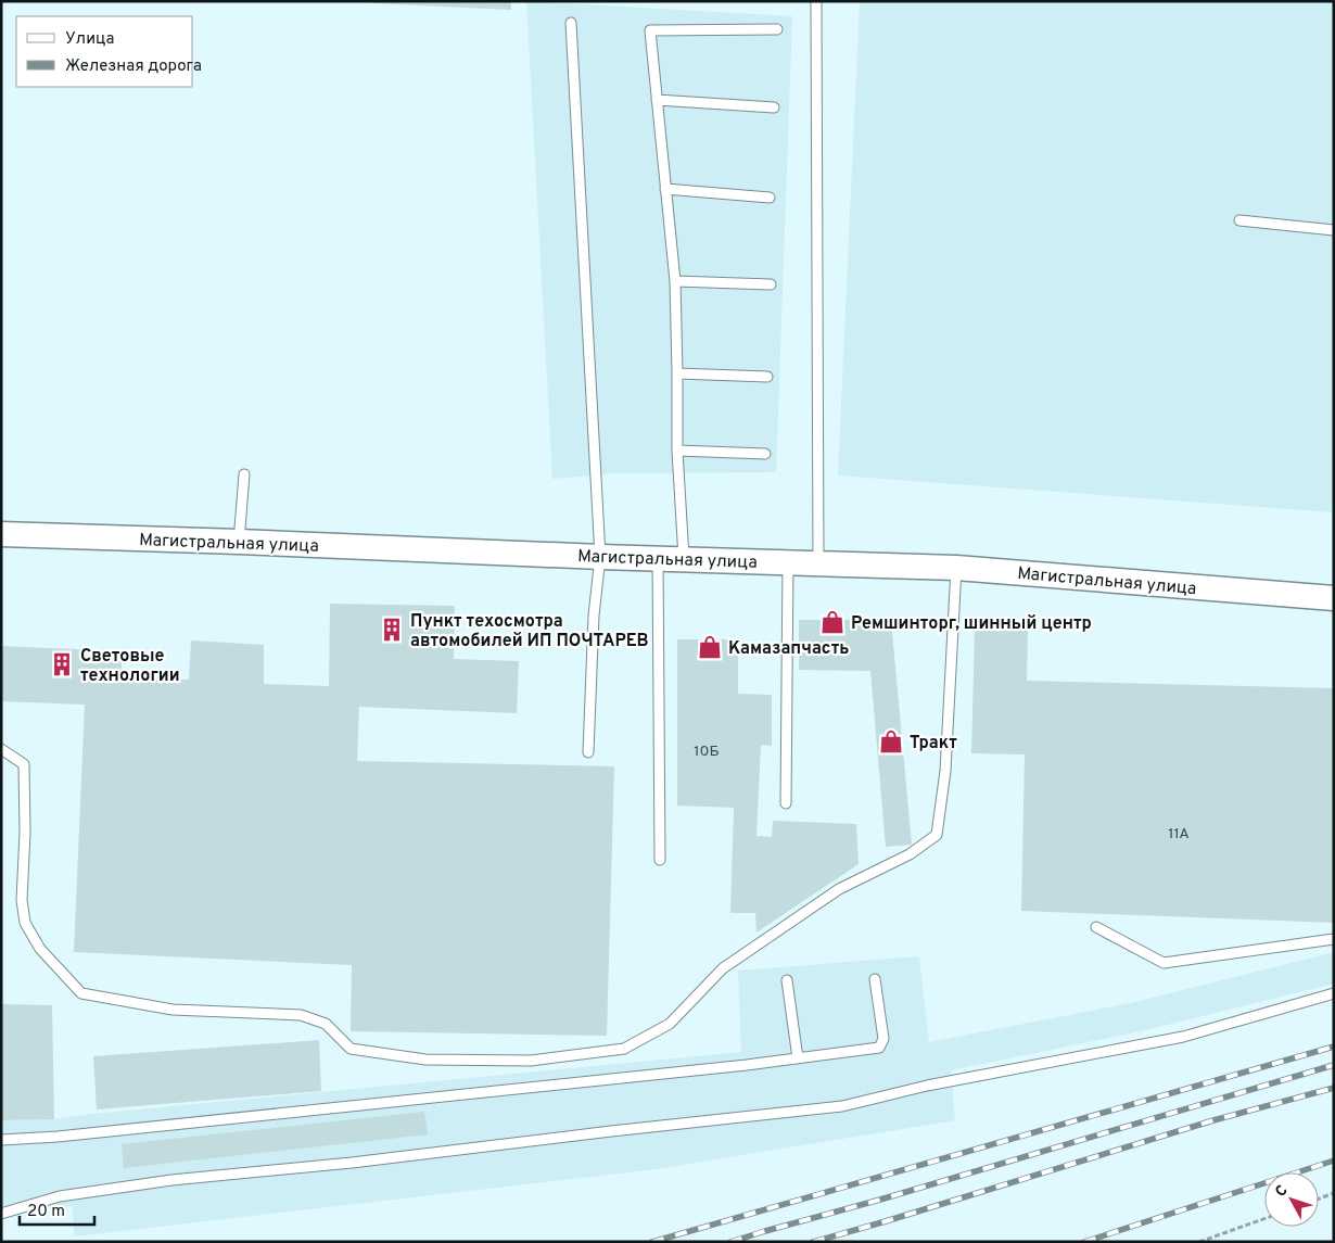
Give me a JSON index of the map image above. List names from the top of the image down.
{
  "streets": {
    "street": ["Магистральная улица"]
  },
  "places": {
    "shop": ["Ремшинторг, шинный центр", "Камазапчасть", "Тракт"],
    "building": ["Пункт техосмотра автомобилей ИП ПОЧТАРЕВ", "Световые технологии"]
  },
  "house_numbers": ["10Б", "11А"],
  "legend": ["Улица", "Железная дорога"],
  "scale_bar": "20 m",
  "north": "top left"
}
